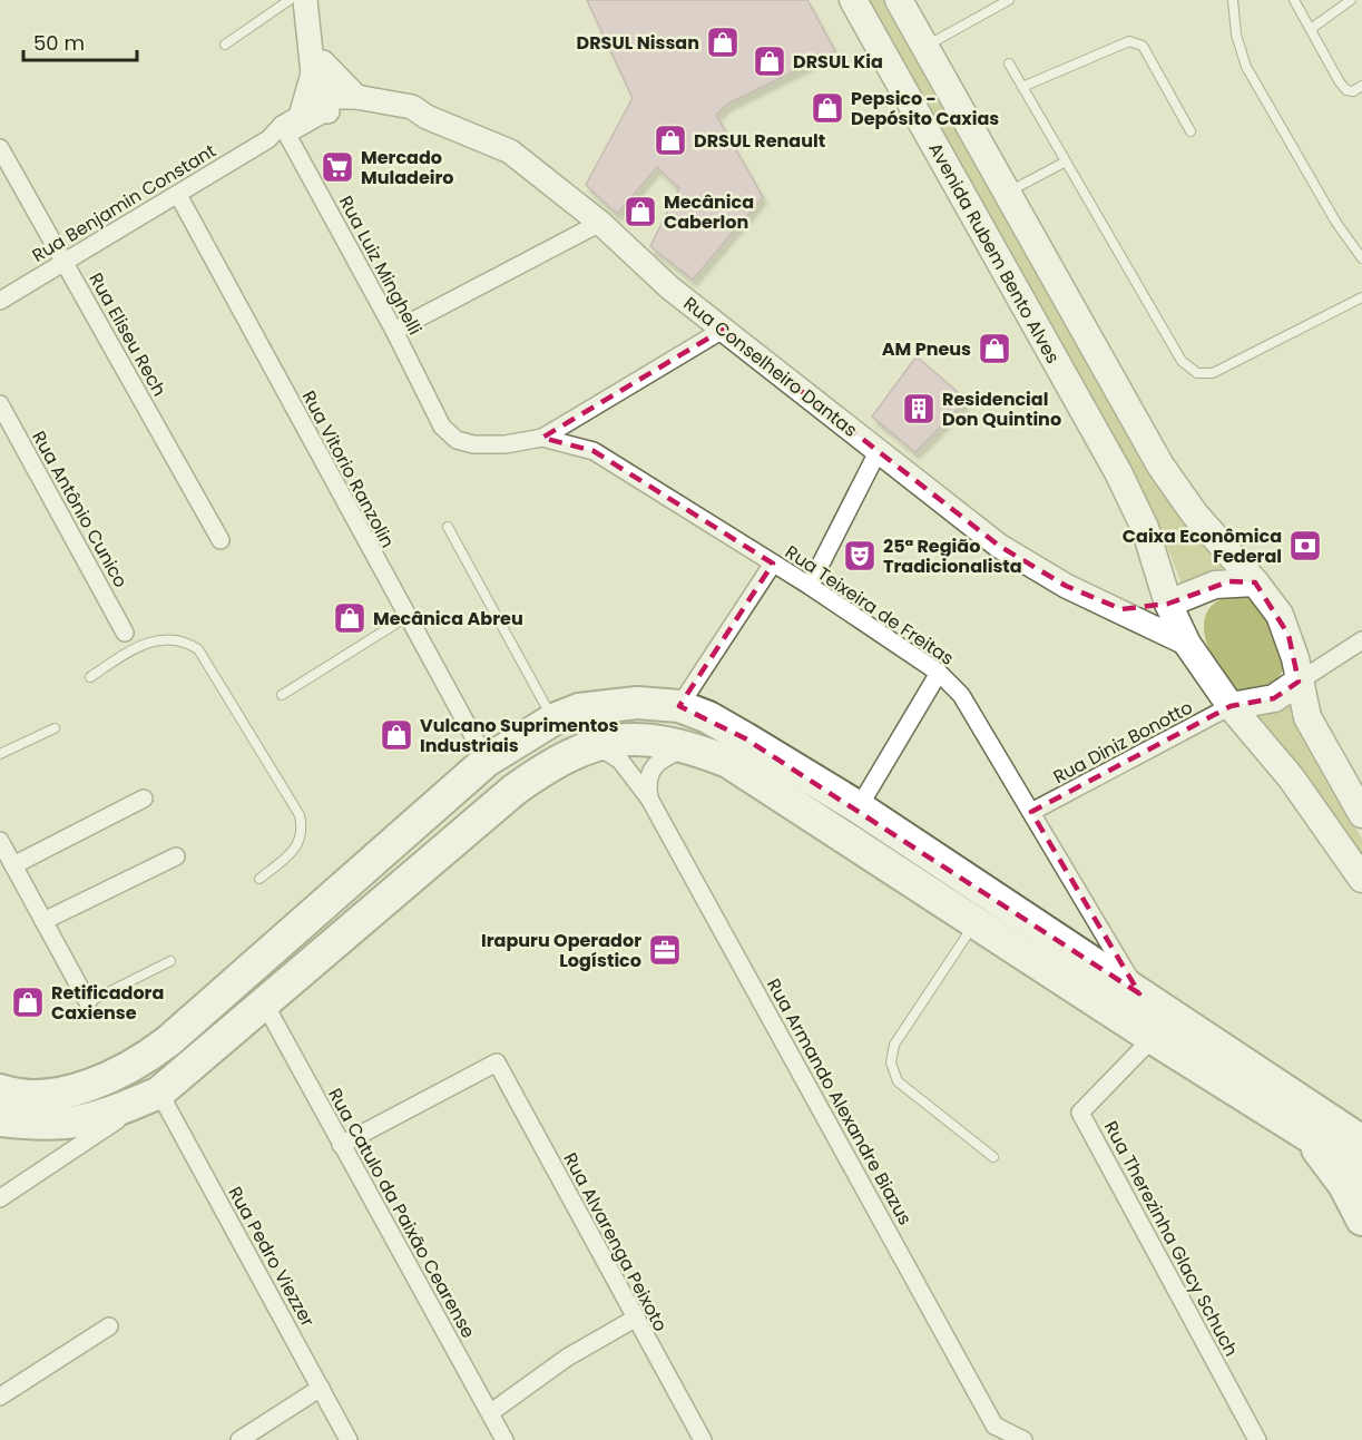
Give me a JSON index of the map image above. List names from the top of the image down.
{
  "streets": {
    "main road": ["Avenida Rubem Bento Alves"],
    "street": [
      "Rua Benjamin Constant",
      "Rua Luiz Minghelli",
      "Rua Eliseu Rech",
      "Rua Conselheiro Dantas",
      "Rua Vitorio Ranzolin",
      "Rua Antônio Cunico",
      "Rua Teixeira de Freitas",
      "Rua Diniz Bonotto",
      "Rua Armando Alexandre Biazus",
      "Rua Catulo da Paixão Cearense",
      "Rua Therezinha Glacy Schuch",
      "Rua Alvarenga Peixoto",
      "Rua Pedro Viezzer"
    ]
  },
  "crossings": [
    ["Rua Benjamin Constant", "Rua Luiz Minghelli"],
    ["Rua Benjamin Constant", "Rua Eliseu Rech"],
    ["Rua Benjamin Constant", "Rua Conselheiro Dantas"],
    ["Rua Benjamin Constant", "Rua Vitorio Ranzolin"],
    ["Avenida Rubem Bento Alves", "Rua Conselheiro Dantas"],
    ["Avenida Rubem Bento Alves", "Rua Diniz Bonotto"],
    ["Rua Luiz Minghelli", "Rua Conselheiro Dantas"],
    ["Rua Luiz Minghelli", "Rua Teixeira de Freitas"],
    ["Rua Teixeira de Freitas", "Rua Diniz Bonotto"],
    ["Rua Catulo da Paixão Cearense", "Rua Alvarenga Peixoto"]
  ],
  "places": {
    "shop": [
      "DRSUL Nissan",
      "DRSUL Kia",
      "Pepsico - Depósito Caxias",
      "DRSUL Renault",
      "Mecânica Caberlon",
      "AM Pneus",
      "Mecânica Abreu",
      "Vulcano Suprimentos Industriais",
      "Retificadora Caxiense"
    ],
    "supermarket": ["Mercado Muladeiro"],
    "building": ["Residencial Don Quintino"],
    "bank": ["Caixa Econômica Federal"],
    "theatre": ["25ª Região Tradicionalista"],
    "office": ["Irapuru Operador Logístico"]
  },
  "scale_bar": "50 m"
}
